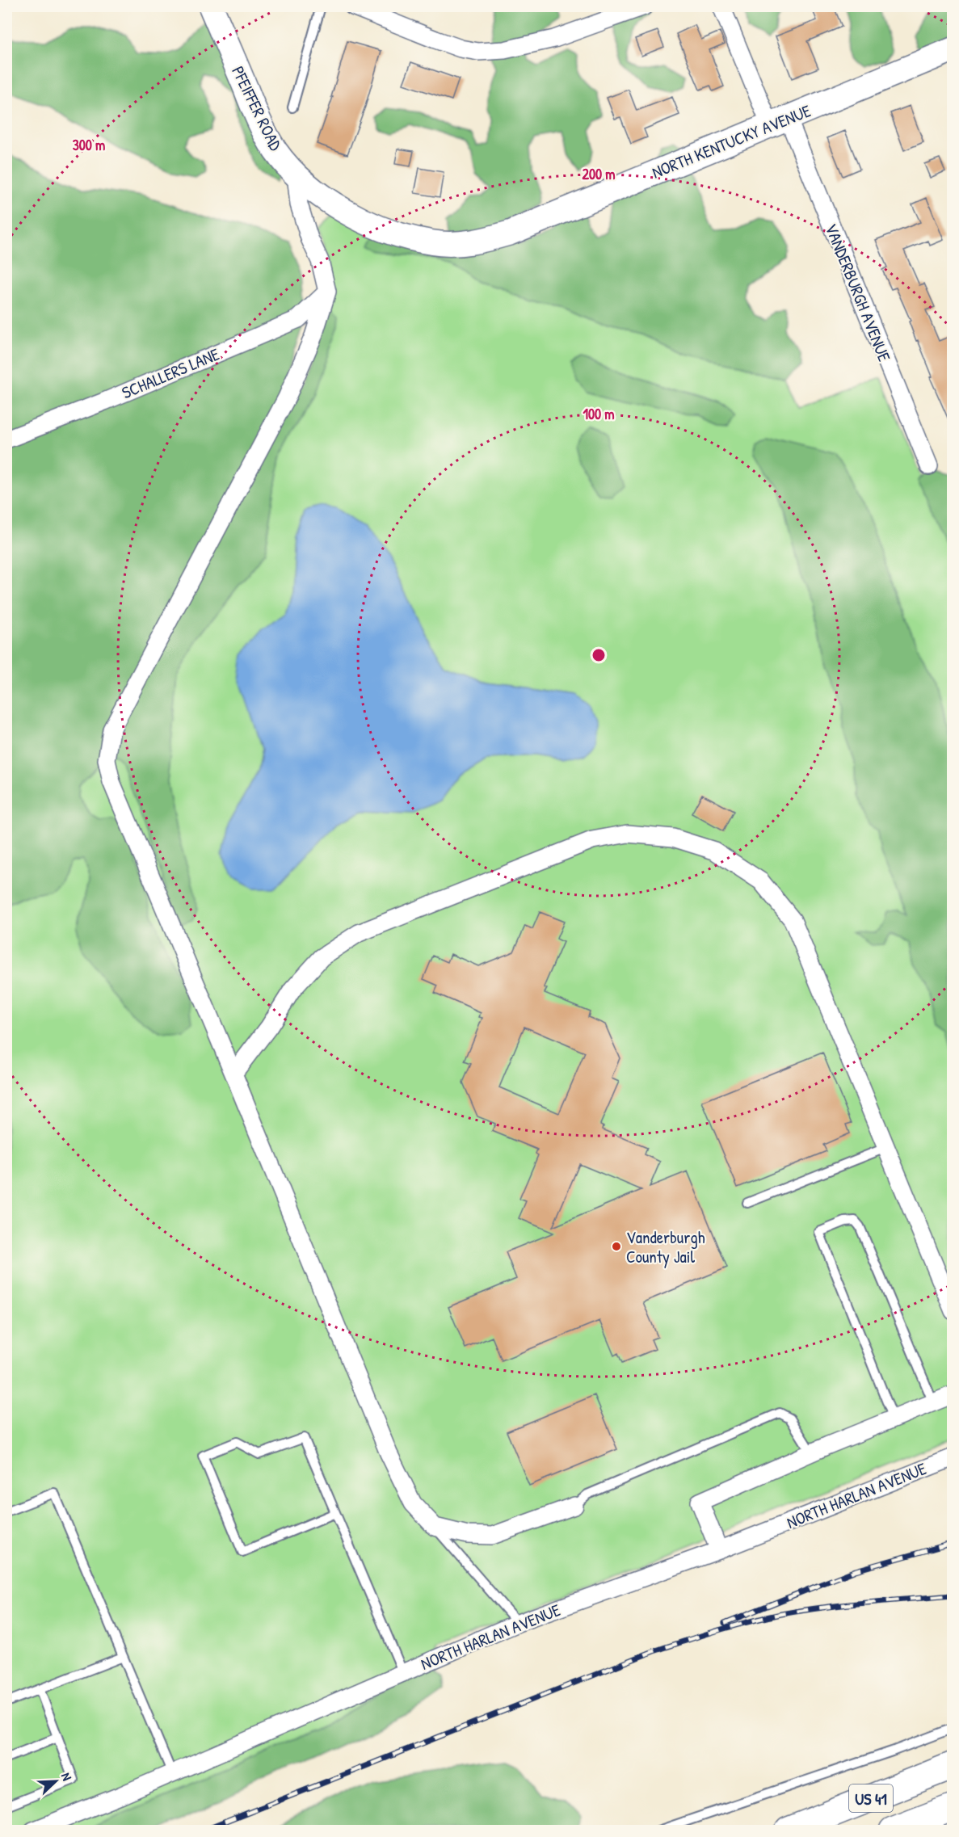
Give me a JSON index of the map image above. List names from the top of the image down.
{
  "streets": {
    "highway": ["US 41"],
    "street": [
      "PFEIFFER ROAD",
      "NORTH KENTUCKY AVENUE",
      "VANDERBURGH AVENUE",
      "SCHALLERS LANE",
      "NORTH HARLAN AVENUE"
    ]
  },
  "crossings": [
    ["PFEIFFER ROAD", "NORTH KENTUCKY AVENUE"],
    ["NORTH KENTUCKY AVENUE", "VANDERBURGH AVENUE"]
  ],
  "places": ["Vanderburgh County Jail"],
  "north": "top right",
  "rings": ["300 m", "200 m", "100 m"]
}
